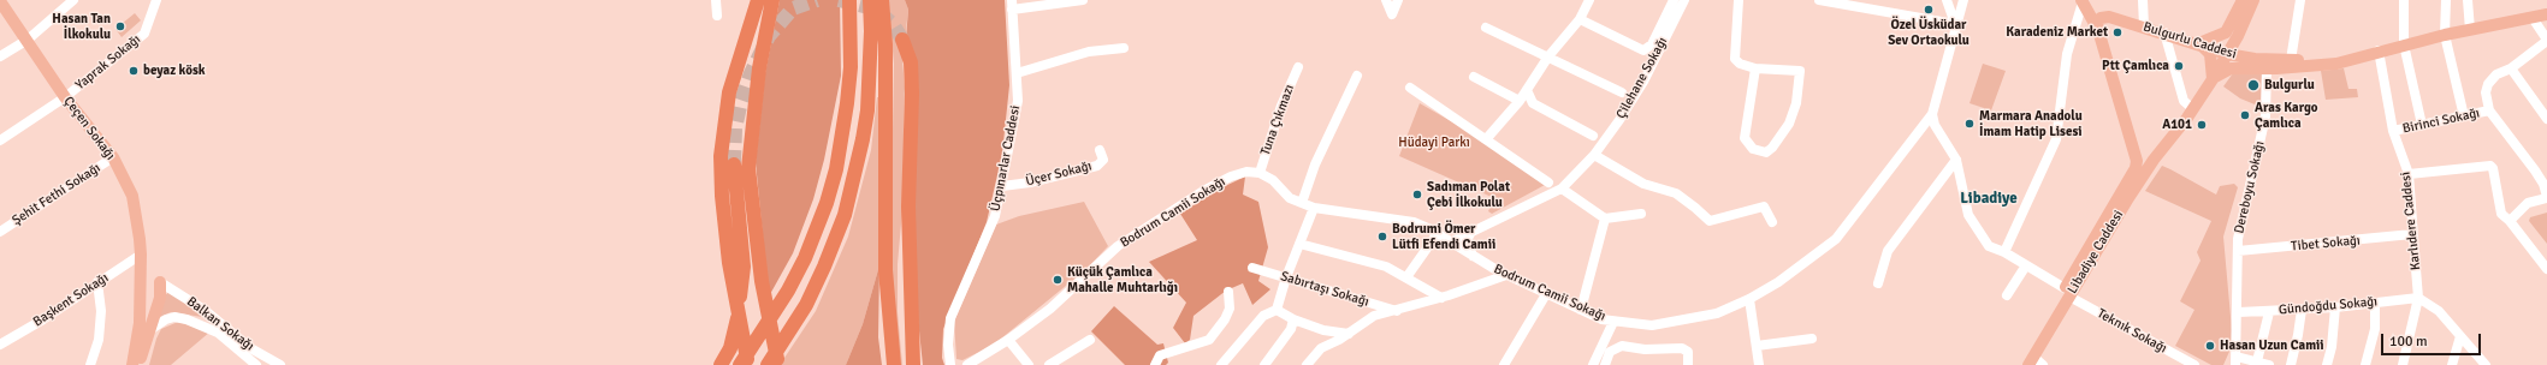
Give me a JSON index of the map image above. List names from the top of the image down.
{
  "streets": {
    "main road": ["Bulgurlu Caddesi", "Çeçen Sokağı", "Libadiye Caddesi"],
    "street": [
      "Yaprak Sokağı",
      "Çilehane Sokağı",
      "Tuna Çıkmazı",
      "Birinci Sokağı",
      "Üçpınarlar Caddesi",
      "Üçer Sokağı",
      "Dereboyu Sokağı",
      "Şehit Fethi Sokağı",
      "Bodrum Camii Sokağı",
      "Karlıdere Caddesi",
      "Tibet Sokağı",
      "Sabırtaşı Sokağı",
      "Başkent Sokağı",
      "Gündoğdu Sokağı",
      "Balkan Sokağı",
      "Teknık Sokağı"
    ]
  },
  "crossings": [
    ["Bulgurlu Caddesi", "Dereboyu Sokağı"],
    ["Bulgurlu Caddesi", "Karlıdere Caddesi"],
    ["Bulgurlu Caddesi", "Libadiye Caddesi"],
    ["Yaprak Sokağı", "Çeçen Sokağı"],
    ["Çilehane Sokağı", "Bodrum Camii Sokağı"],
    ["Tuna Çıkmazı", "Bodrum Camii Sokağı"],
    ["Birinci Sokağı", "Karlıdere Caddesi"],
    ["Çeçen Sokağı", "Şehit Fethi Sokağı"],
    ["Çeçen Sokağı", "Başkent Sokağı"],
    ["Çeçen Sokağı", "Balkan Sokağı"],
    ["Üçpınarlar Caddesi", "Üçer Sokağı"],
    ["Dereboyu Sokağı", "Tibet Sokağı"],
    ["Dereboyu Sokağı", "Gündoğdu Sokağı"],
    ["Bodrum Camii Sokağı", "Teknık Sokağı"],
    ["Karlıdere Caddesi", "Tibet Sokağı"],
    ["Karlıdere Caddesi", "Gündoğdu Sokağı"],
    ["Libadiye Caddesi", "Teknık Sokağı"]
  ],
  "districts": ["Libadiye"],
  "parks": ["Hüdayi Parkı"],
  "places": [
    "Özel Üsküdar Sev Ortaokulu",
    "Hasan Tan İlkokulu",
    "Karadeniz Market",
    "Ptt Çamlıca",
    "beyaz kösk",
    "Bulgurlu",
    "Aras Kargo Çamlıca",
    "Marmara Anadolu İmam Hatip Lisesi",
    "A101",
    "Sadıman Polat Çebi İlkokulu",
    "Bodrumi Ömer Lütfi Efendi Camii",
    "Küçük Çamlıca Mahalle Muhtarlığı",
    "Hasan Uzun Camii"
  ],
  "scale_bar": "100 m"
}
